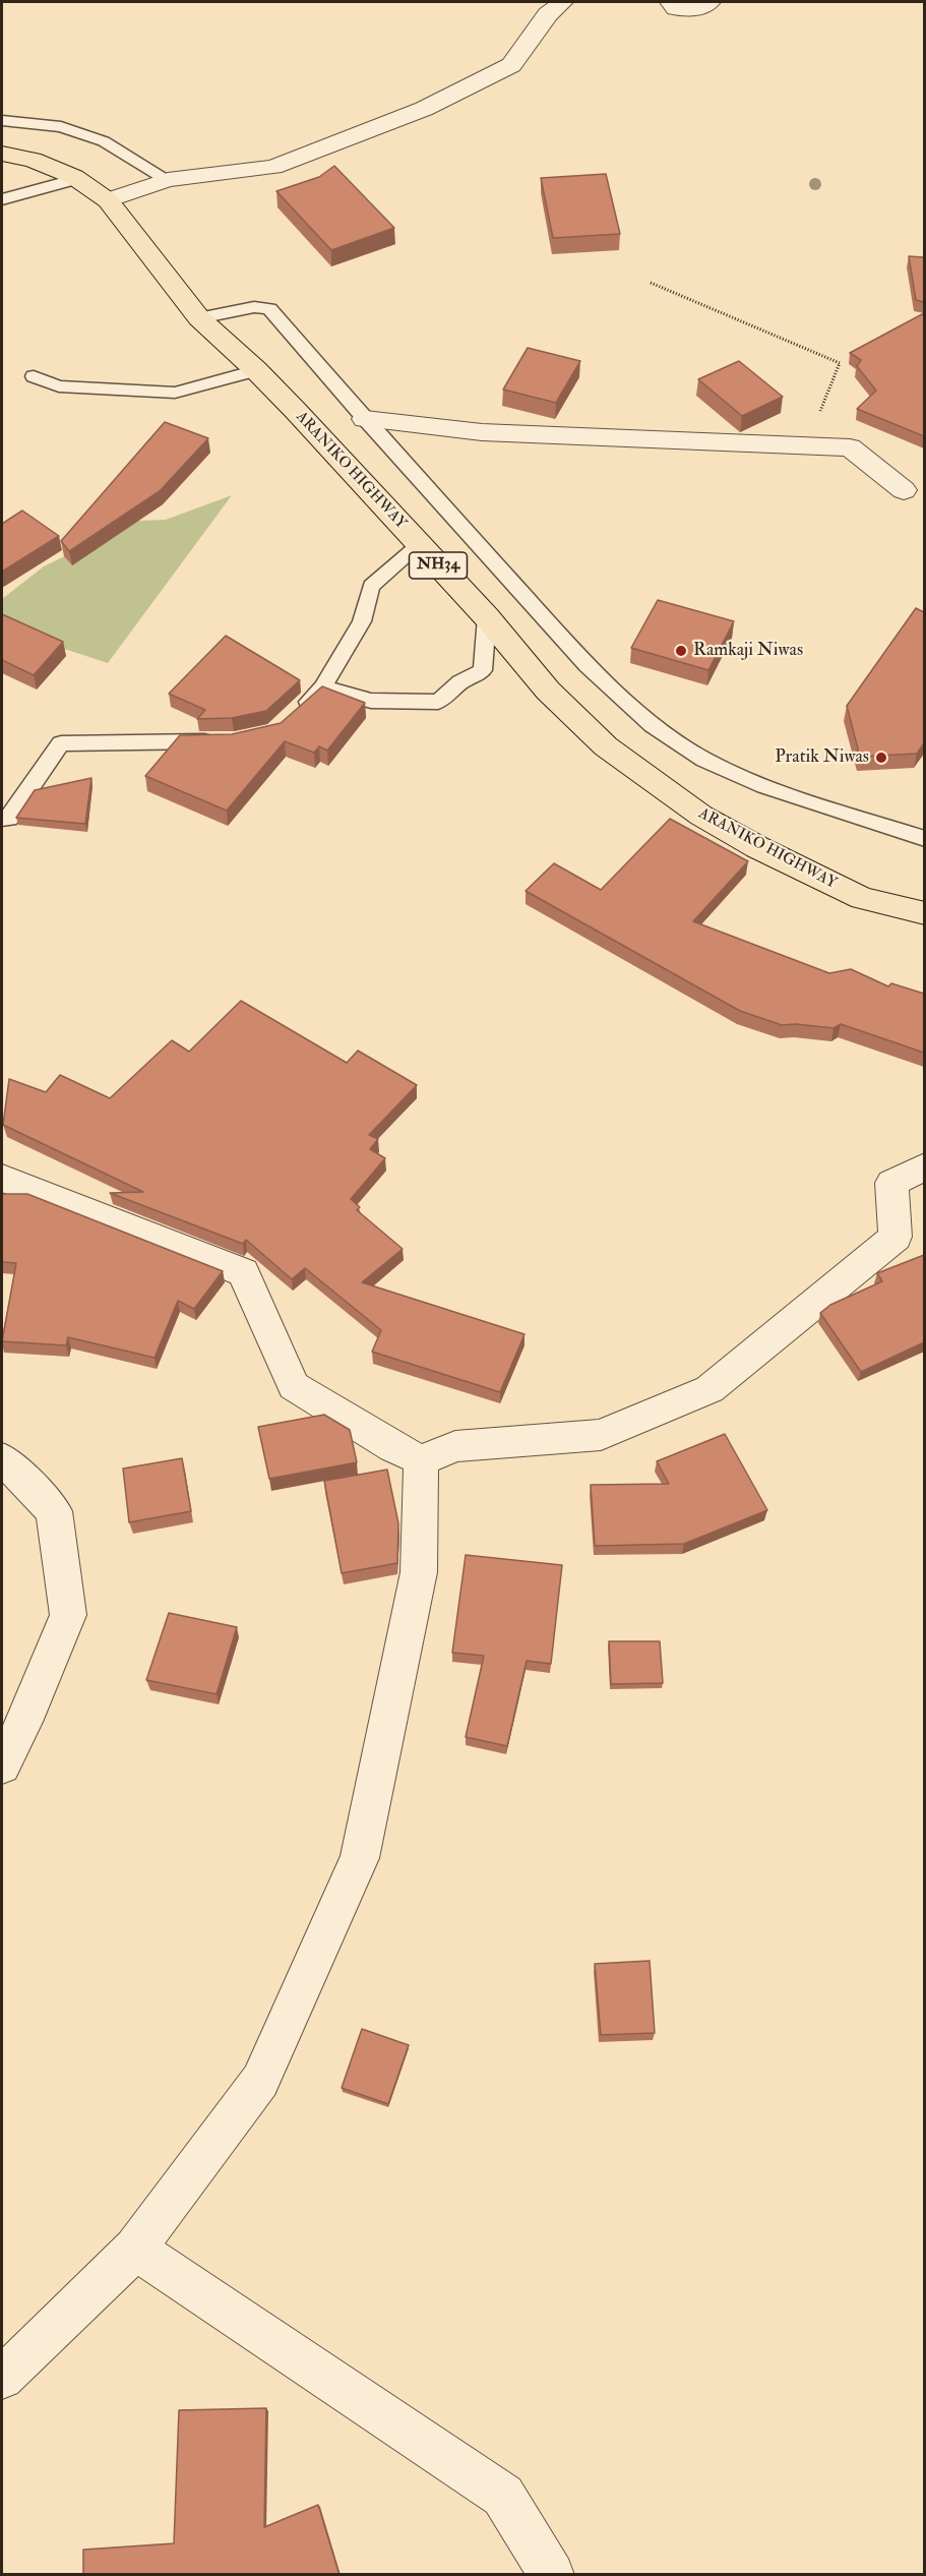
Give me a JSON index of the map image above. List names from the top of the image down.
{
  "streets": {
    "highway": ["ARANIKO HIGHWAY", "NH34"]
  },
  "places": ["Ramkaji Niwas", "Pratik Niwas"]
}
